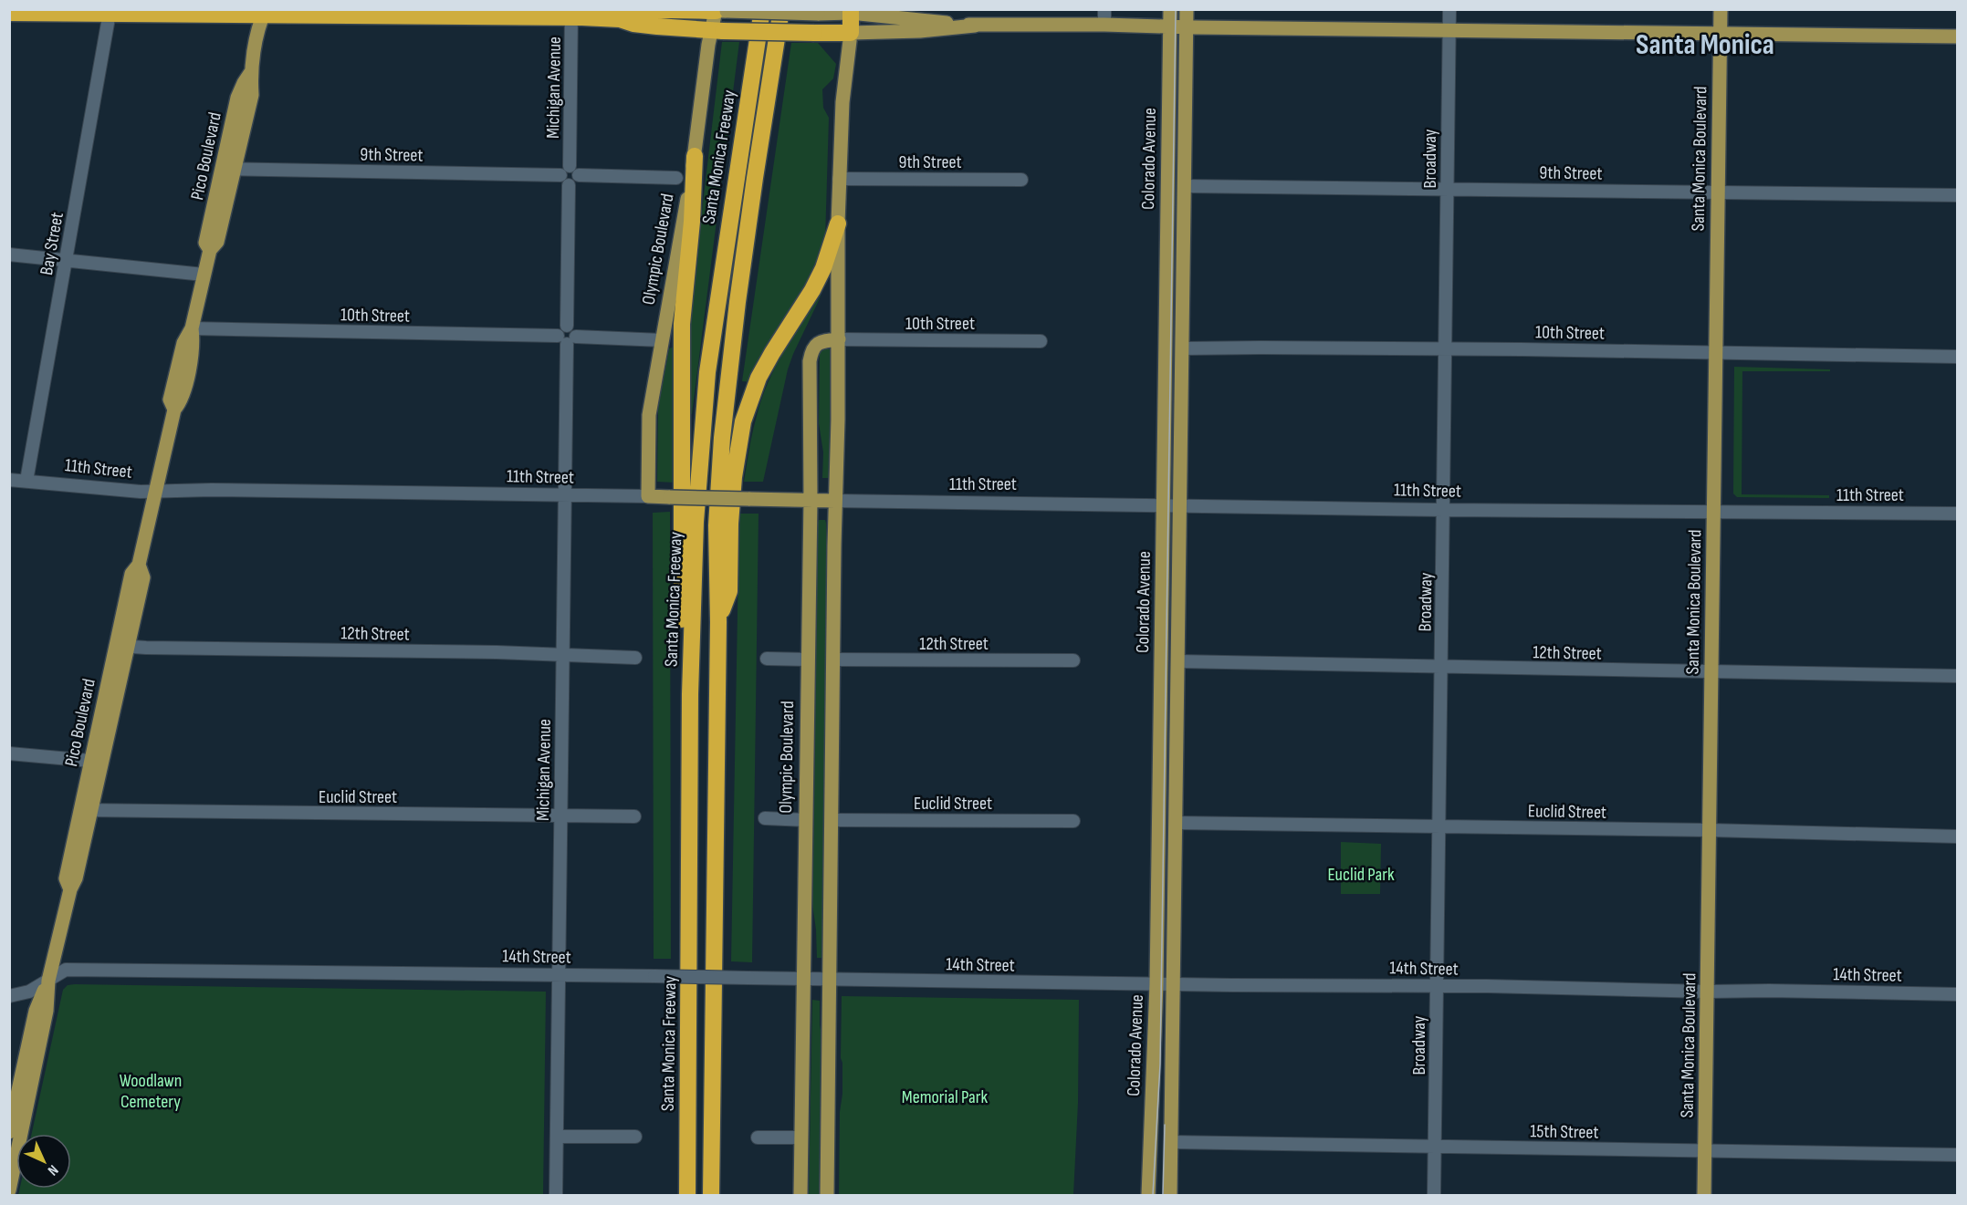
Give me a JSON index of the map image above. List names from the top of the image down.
{
  "streets": {
    "highway": ["Santa Monica Freeway"],
    "main road": [
      "Pico Boulevard",
      "Colorado Avenue",
      "Santa Monica Boulevard",
      "Olympic Boulevard",
      "11th Street"
    ],
    "street": [
      "Michigan Avenue",
      "9th Street",
      "Broadway",
      "Bay Street",
      "10th Street",
      "12th Street",
      "Euclid Street",
      "14th Street",
      "15th Street"
    ]
  },
  "crossings": [
    ["Michigan Avenue", "10th Street"],
    ["Michigan Avenue", "11th Street"],
    ["Michigan Avenue", "12th Street"],
    ["Michigan Avenue", "Euclid Street"],
    ["Michigan Avenue", "14th Street"],
    ["9th Street", "Pico Boulevard"],
    ["9th Street", "Colorado Avenue"],
    ["9th Street", "Broadway"],
    ["9th Street", "Santa Monica Boulevard"],
    ["Pico Boulevard", "10th Street"],
    ["Pico Boulevard", "11th Street"],
    ["Pico Boulevard", "12th Street"],
    ["Pico Boulevard", "Euclid Street"],
    ["Pico Boulevard", "14th Street"],
    ["Colorado Avenue", "10th Street"],
    ["Colorado Avenue", "11th Street"],
    ["Colorado Avenue", "12th Street"],
    ["Colorado Avenue", "Euclid Street"],
    ["Colorado Avenue", "14th Street"],
    ["Colorado Avenue", "15th Street"],
    ["Broadway", "10th Street"],
    ["Broadway", "11th Street"],
    ["Broadway", "12th Street"],
    ["Broadway", "Euclid Street"],
    ["Broadway", "14th Street"],
    ["Broadway", "15th Street"],
    ["Santa Monica Boulevard", "10th Street"],
    ["Santa Monica Boulevard", "11th Street"],
    ["Santa Monica Boulevard", "12th Street"],
    ["Santa Monica Boulevard", "Euclid Street"],
    ["Santa Monica Boulevard", "14th Street"],
    ["Santa Monica Boulevard", "15th Street"],
    ["Bay Street", "11th Street"],
    ["Olympic Boulevard", "10th Street"],
    ["Olympic Boulevard", "11th Street"],
    ["Olympic Boulevard", "14th Street"]
  ],
  "districts": ["Santa Monica"],
  "parks": ["Euclid Park", "Woodlawn Cemetery", "Memorial Park"],
  "north": "bottom right"
}
